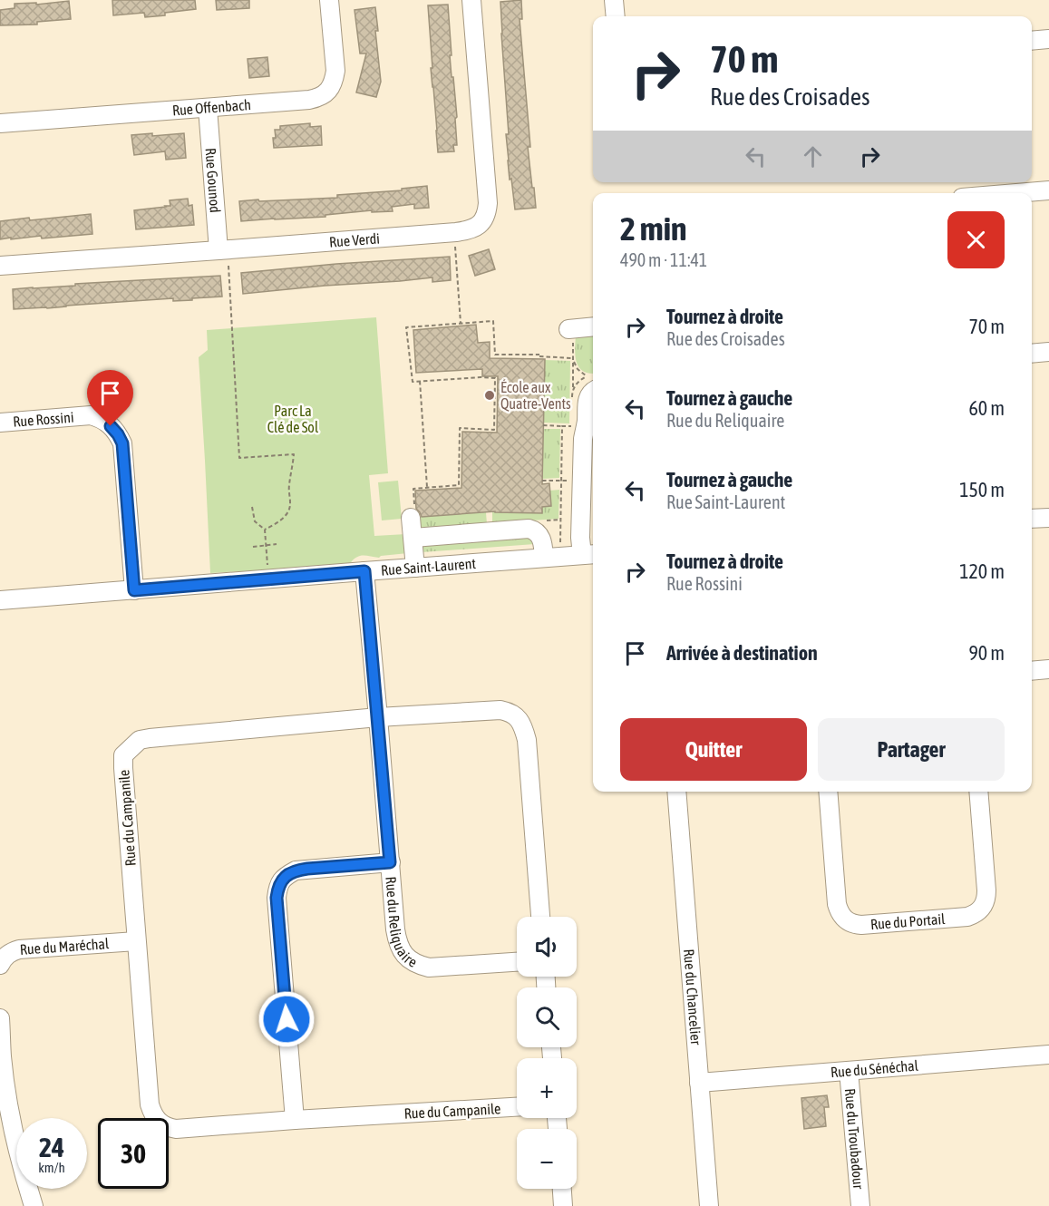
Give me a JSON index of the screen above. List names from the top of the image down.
{
  "streets": {
    "street": [
      "Rue Offenbach",
      "Rue Gounod",
      "Rue Verdi",
      "Rue Rossini",
      "Rue Saint-Laurent",
      "Rue du Campanile",
      "Rue du Reliquaire",
      "Rue du Portail",
      "Rue du Maréchal",
      "Rue du Chancelier",
      "Rue du Sénéchal",
      "Rue du Troubadour"
    ]
  },
  "crossings": [
    ["Rue Offenbach", "Rue Gounod"],
    ["Rue Gounod", "Rue Verdi"],
    ["Rue Rossini", "Rue Saint-Laurent"],
    ["Rue Saint-Laurent", "Rue du Reliquaire"],
    ["Rue du Campanile", "Rue du Reliquaire"],
    ["Rue du Campanile", "Rue du Maréchal"],
    ["Rue du Chancelier", "Rue du Sénéchal"],
    ["Rue du Sénéchal", "Rue du Troubadour"]
  ],
  "parks": ["Parc La Clé de Sol"],
  "places": ["École aux Quatre-Vents"],
  "page": {
    "turn": ["70 m", "Rue des Croisades"],
    "heading": ["2 min", "490 m · 11:41"],
    "list": [
      {
        "name": "Tournez à droite",
        "note": "Rue des Croisades",
        "value": "70 m"
      },
      {
        "name": "Tournez à gauche",
        "note": "Rue du Reliquaire",
        "value": "60 m"
      },
      {
        "name": "Tournez à gauche",
        "note": "Rue Saint-Laurent",
        "value": "150 m"
      },
      {
        "name": "Tournez à droite",
        "note": "Rue Rossini",
        "value": "120 m"
      },
      {
        "name": "Arrivée à destination",
        "value": "90 m"
      }
    ],
    "buttons": ["Quitter", "Partager"],
    "map_buttons": ["+", "−"],
    "speed": "24 km/h",
    "limit": "30"
  }
}
